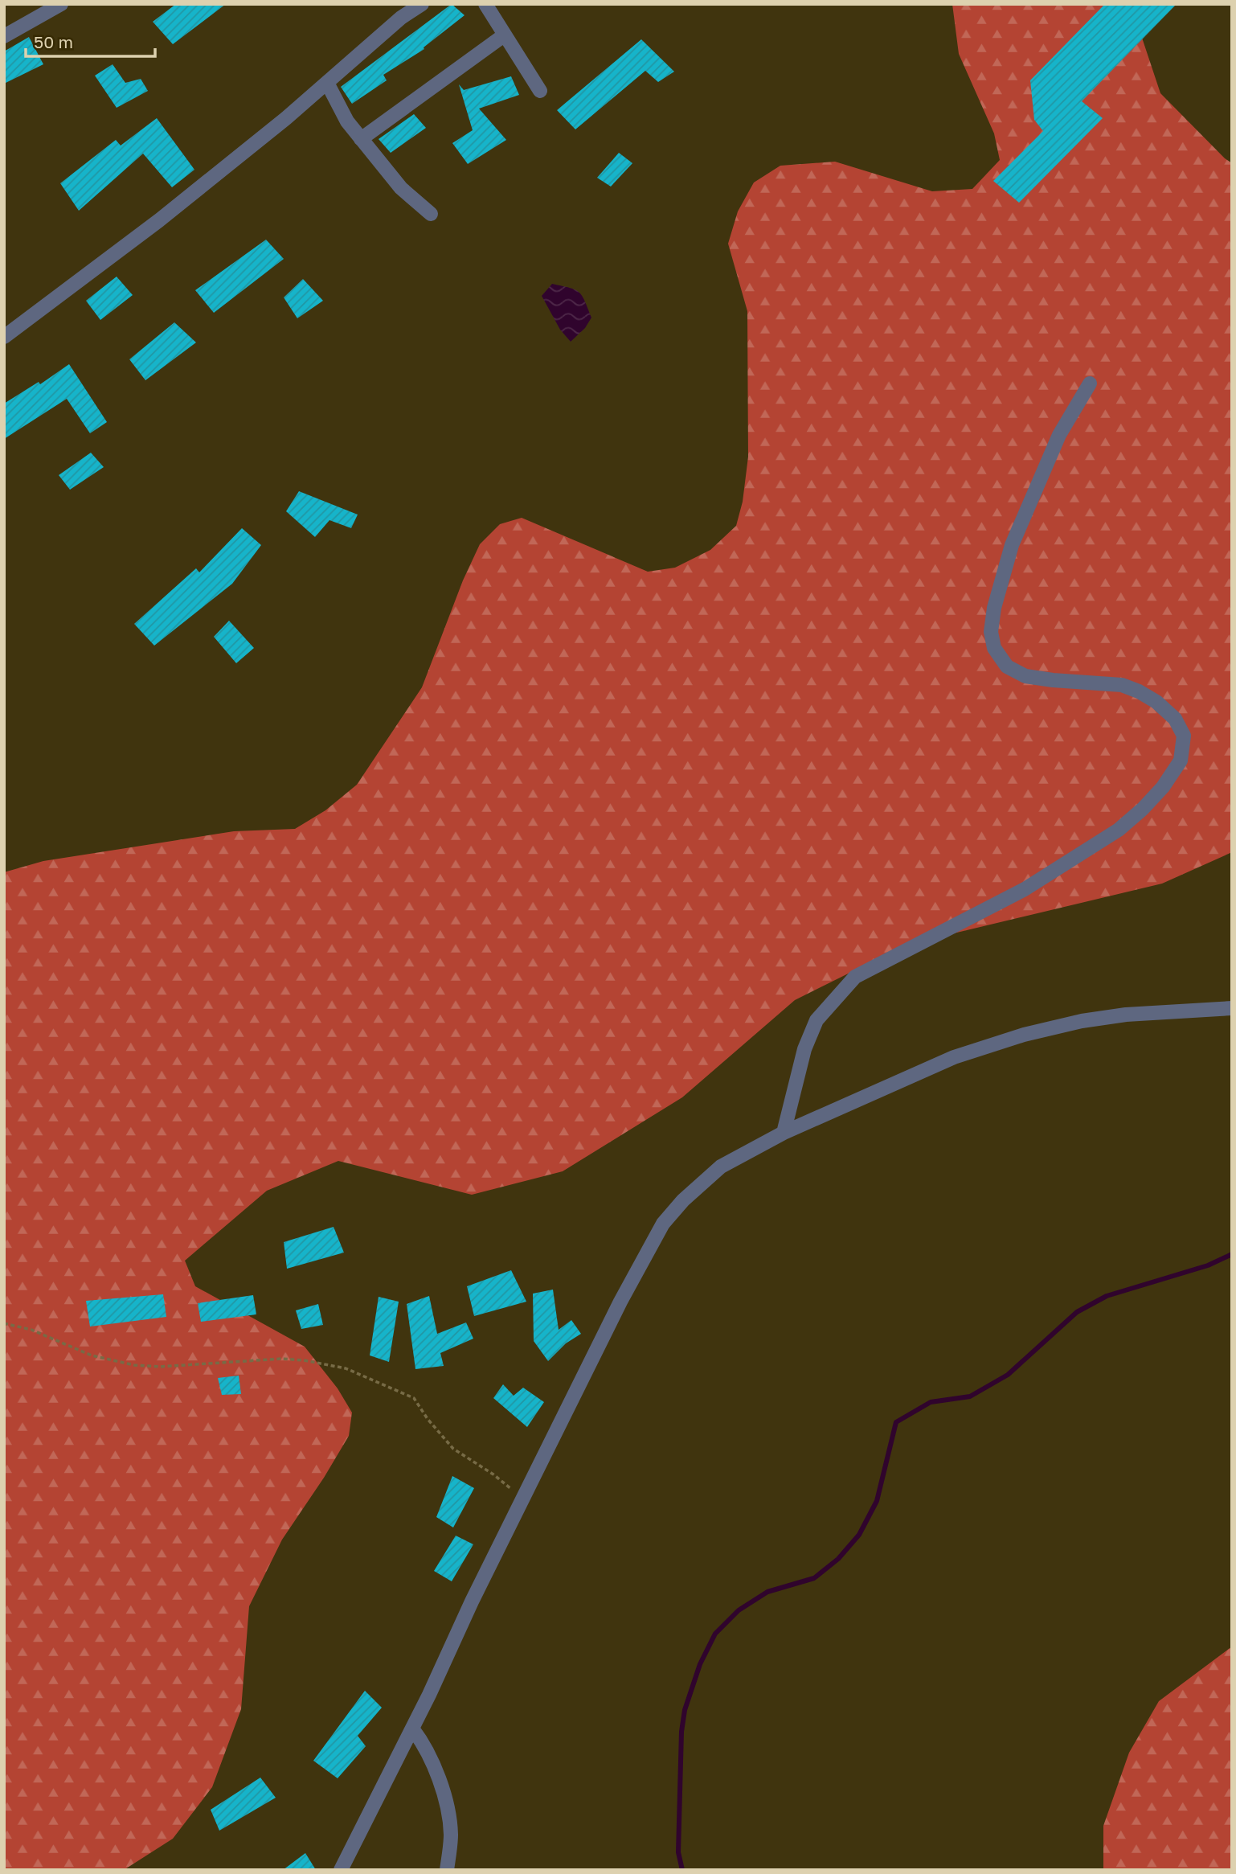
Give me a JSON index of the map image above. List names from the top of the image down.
{
  "scale_bar": "50 m"
}
